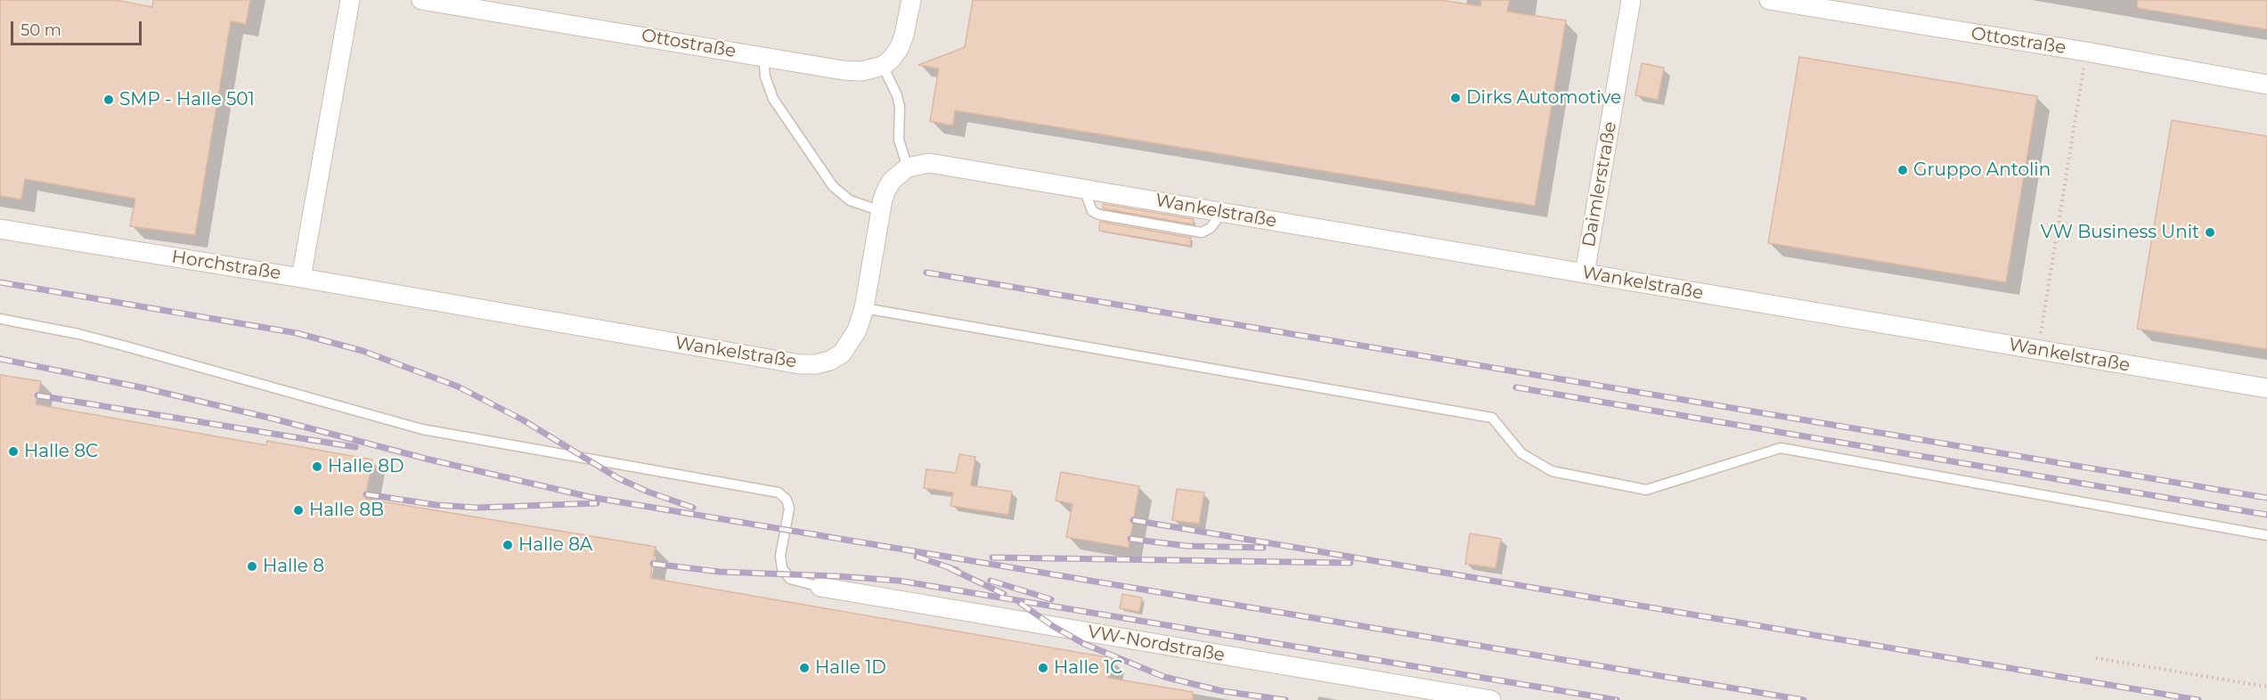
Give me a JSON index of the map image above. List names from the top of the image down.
{
  "streets": {
    "street": [
      "Ottostraße",
      "Daimlerstraße",
      "Wankelstraße",
      "Horchstraße",
      "VW-Nordstraße"
    ]
  },
  "crossings": [
    ["Daimlerstraße", "Wankelstraße"],
    ["Wankelstraße", "Horchstraße"]
  ],
  "places": [
    "Dirks Automotive",
    "SMP - Halle 501",
    "Gruppo Antolin",
    "VW Business Unit",
    "Halle 8C",
    "Halle 8D",
    "Halle 8B",
    "Halle 8A",
    "Halle 8",
    "Halle 1D",
    "Halle 1C"
  ],
  "scale_bar": "50 m"
}
